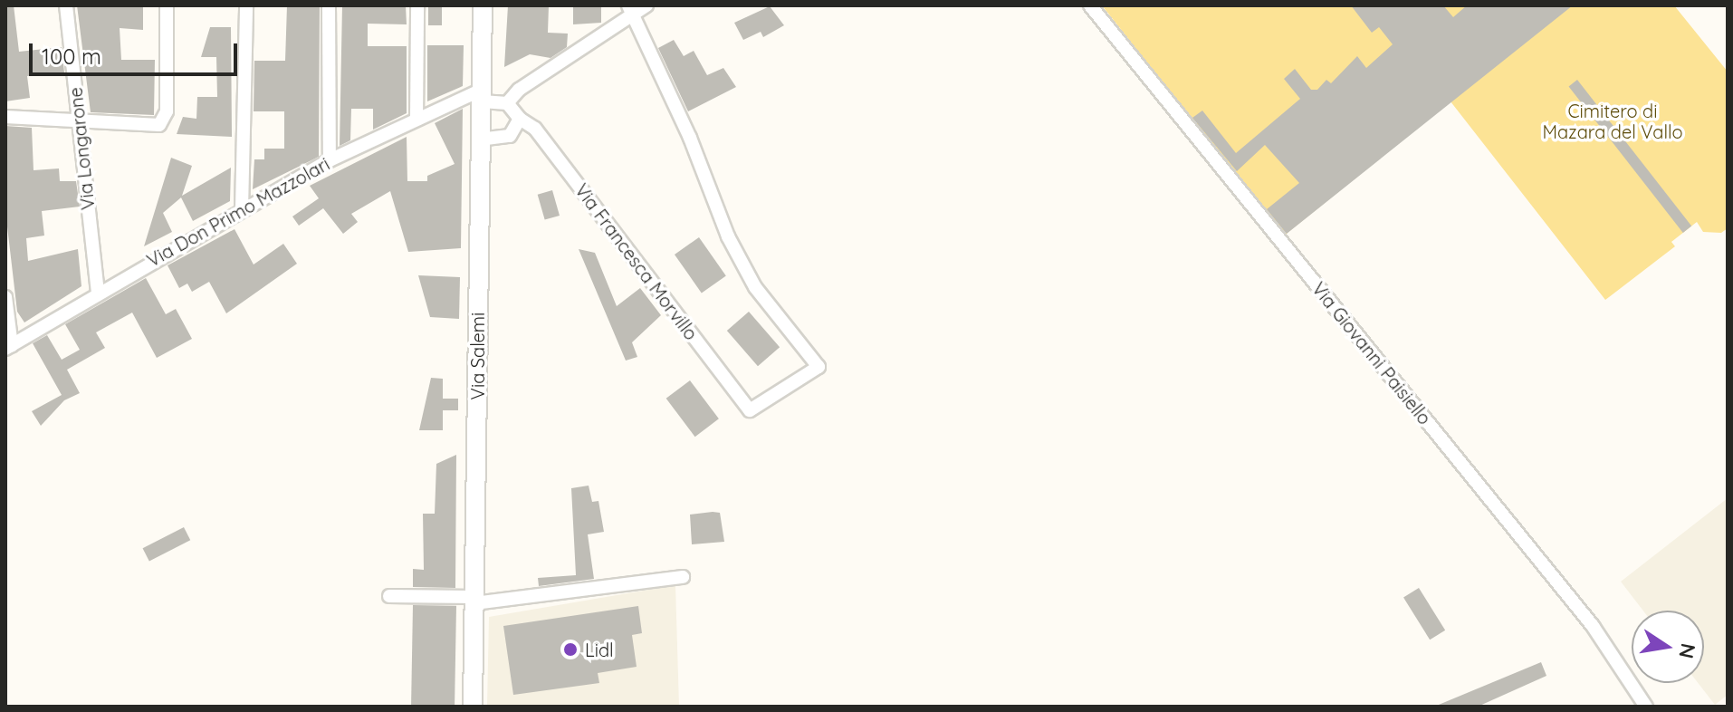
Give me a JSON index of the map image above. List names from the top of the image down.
{
  "streets": {
    "main road": ["Via Salemi"],
    "street": [
      "Via Longarone",
      "Via Don Primo Mazzolari",
      "Via Francesca Morvillo",
      "Via Giovanni Paisiello"
    ]
  },
  "crossings": [
    ["Via Longarone", "Via Don Primo Mazzolari"],
    ["Via Don Primo Mazzolari", "Via Salemi"]
  ],
  "parks": ["Cimitero di Mazara del Vallo"],
  "places": ["Lidl"],
  "scale_bar": "100 m",
  "north": "right"
}
